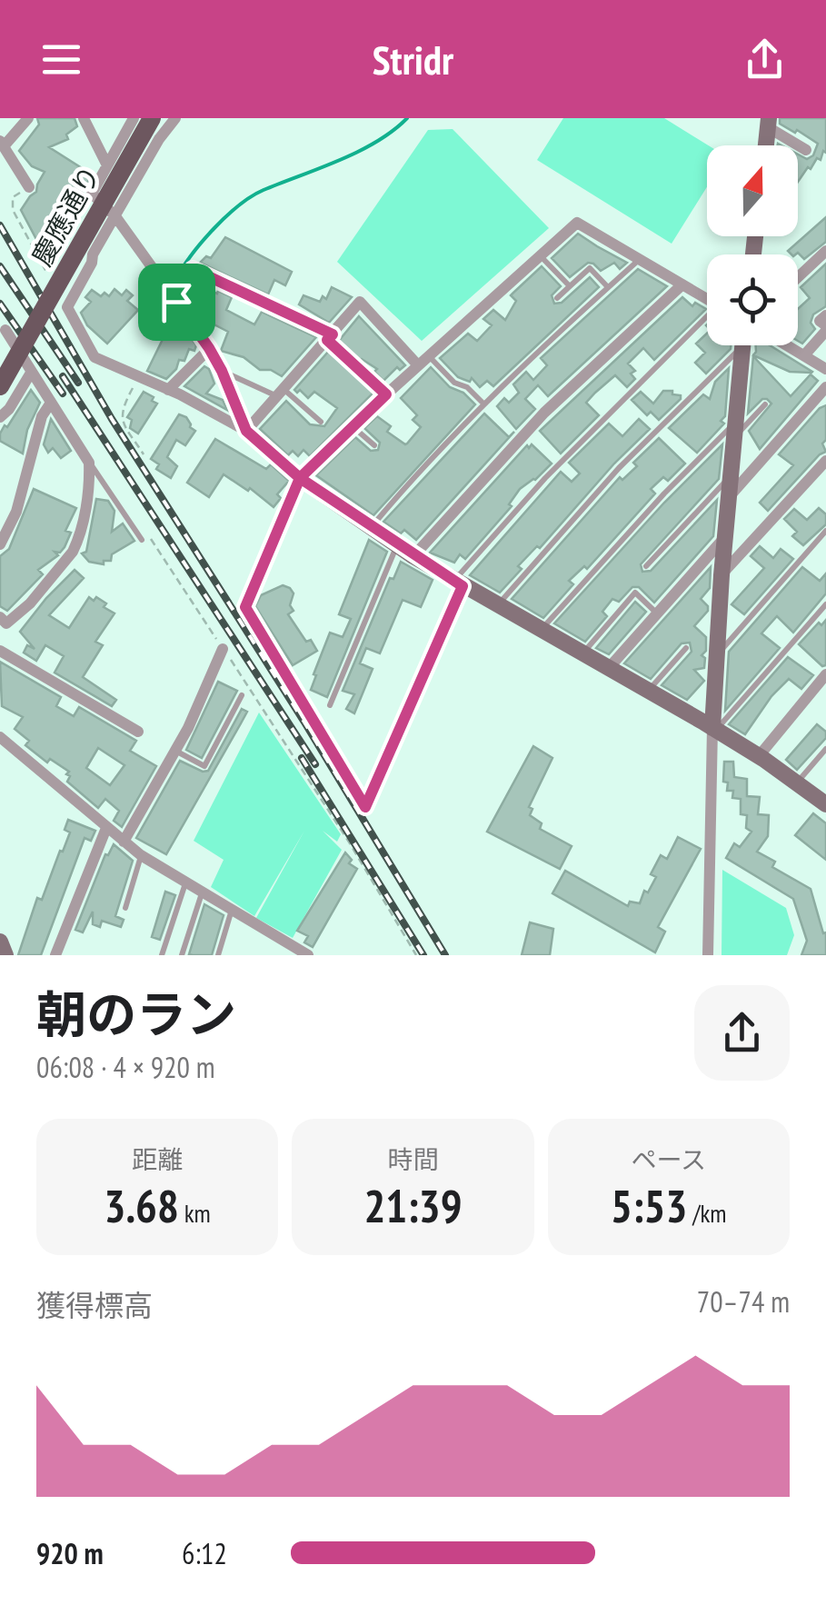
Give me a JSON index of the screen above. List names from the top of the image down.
{
  "streets": {
    "main road": ["慶應通り"]
  },
  "north": "top",
  "page": {
    "header": "Stridr",
    "heading": ["朝のラン", "06:08 · 4 × 920 m"],
    "stats": [
      ["距離", "3.68 km"],
      ["時間", "21:39"],
      ["ペース", "5:53 /km"]
    ],
    "chart": ["獲得標高", "70–74 m"],
    "list": [
      {
        "name": "920 m",
        "note": "6:12"
      }
    ]
  }
}
